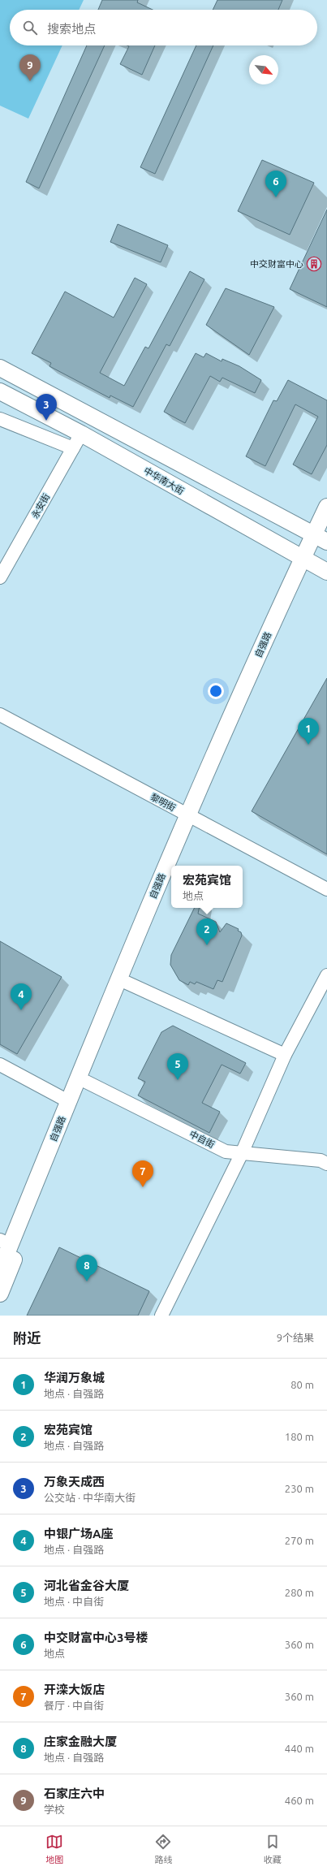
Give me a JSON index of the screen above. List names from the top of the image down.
{
  "streets": {
    "main road": ["中华南大街", "自强路"],
    "street": ["永安街", "黎明街", "中自街"]
  },
  "crossings": [
    ["中华南大街", "永安街"],
    ["中华南大街", "自强路"],
    ["自强路", "黎明街"],
    ["自强路", "中自街"]
  ],
  "places": {
    "building": ["中交财富中心"]
  },
  "north": "bottom right",
  "page": {
    "search": "搜索地点",
    "pins": [
      "9",
      "6",
      "3",
      "1",
      "2",
      "4",
      "5",
      "7",
      "8"
    ],
    "popup": ["宏苑宾馆", "地点"],
    "heading": ["附近", "9个结果"],
    "list": [
      {
        "mark": "1",
        "name": "华润万象城",
        "note": "地点 · 自强路",
        "value": "80 m"
      },
      {
        "mark": "2",
        "name": "宏苑宾馆",
        "note": "地点 · 自强路",
        "value": "180 m"
      },
      {
        "mark": "3",
        "name": "万象天成西",
        "note": "公交站 · 中华南大街",
        "value": "230 m"
      },
      {
        "mark": "4",
        "name": "中银广场A座",
        "note": "地点 · 自强路",
        "value": "270 m"
      },
      {
        "mark": "5",
        "name": "河北省金谷大厦",
        "note": "地点 · 中自街",
        "value": "280 m"
      },
      {
        "mark": "6",
        "name": "中交财富中心3号楼",
        "note": "地点",
        "value": "360 m"
      },
      {
        "mark": "7",
        "name": "开滦大饭店",
        "note": "餐厅 · 中自街",
        "value": "360 m"
      },
      {
        "mark": "8",
        "name": "庄家金融大厦",
        "note": "地点 · 自强路",
        "value": "440 m"
      },
      {
        "mark": "9",
        "name": "石家庄六中",
        "note": "学校",
        "value": "460 m"
      }
    ],
    "nav": ["地图", "路线", "收藏"]
  }
}
